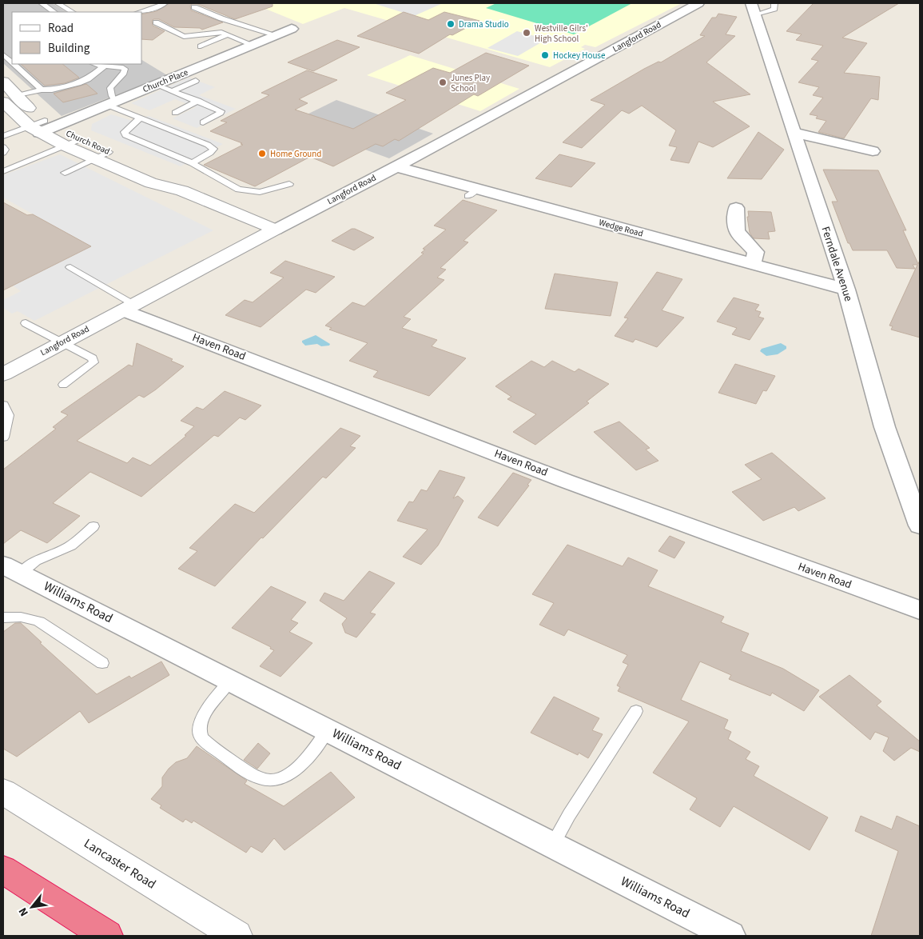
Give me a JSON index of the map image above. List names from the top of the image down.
{
  "streets": {
    "street": [
      "Langford Road",
      "Church Place",
      "Church Road",
      "Wedge Road",
      "Ferndale Avenue",
      "Haven Road",
      "Williams Road",
      "Lancaster Road"
    ]
  },
  "crossings": [
    ["Langford Road", "Church Road"],
    ["Langford Road", "Wedge Road"],
    ["Langford Road", "Haven Road"],
    ["Church Place", "Church Road"],
    ["Wedge Road", "Ferndale Avenue"]
  ],
  "places": [
    "Drama Studio",
    "Westville Gilrs' High School",
    "Hockey House",
    "Junes Play School",
    "Home Ground"
  ],
  "legend": ["Road", "Building"],
  "north": "bottom left"
}
